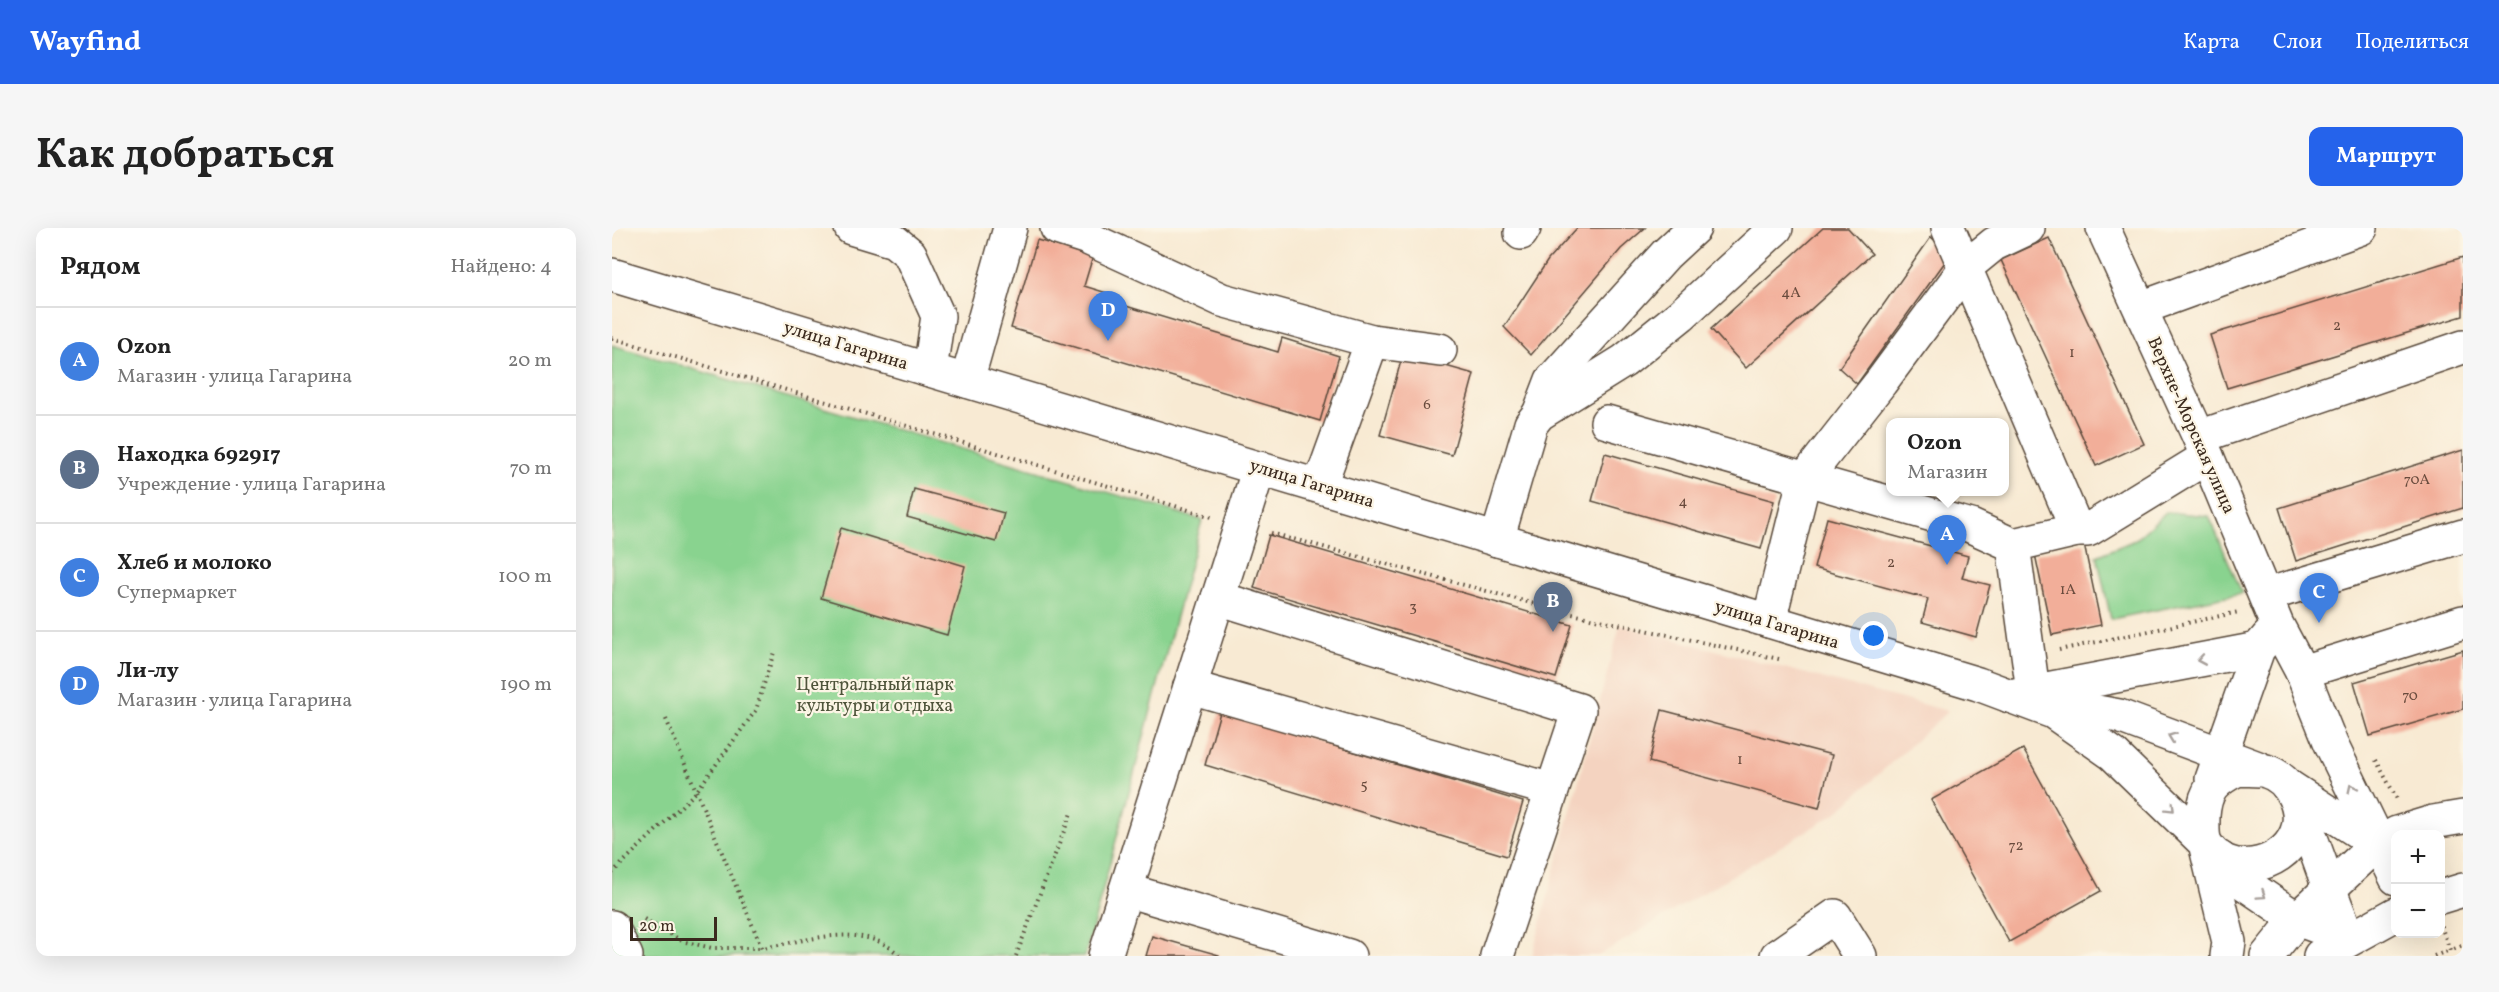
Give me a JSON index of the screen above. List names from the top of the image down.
{
  "streets": {
    "main road": ["улица Гагарина", "Верхне-Морская улица"]
  },
  "crossings": [
    ["улица Гагарина", "Верхне-Морская улица"]
  ],
  "parks": ["Центральный парк культуры и отдыха"],
  "house_numbers": [
    "4А",
    "2",
    "1",
    "6",
    "70А",
    "4",
    "2",
    "1А",
    "3",
    "70",
    "1",
    "5",
    "72"
  ],
  "scale_bar": "20 m",
  "page": {
    "header": "Wayfind",
    "nav": ["Карта", "Слои", "Поделиться"],
    "title": "Как добраться",
    "buttons": "Маршрут",
    "heading": ["Рядом", "Найдено: 4"],
    "pins": [
      "D",
      "A",
      "C",
      "B"
    ],
    "list": [
      {
        "mark": "A",
        "name": "Ozon",
        "note": "Магазин · улица Гагарина",
        "value": "20 m"
      },
      {
        "mark": "B",
        "name": "Находка 692917",
        "note": "Учреждение · улица Гагарина",
        "value": "70 m"
      },
      {
        "mark": "C",
        "name": "Хлеб и молоко",
        "note": "Супермаркет",
        "value": "100 m"
      },
      {
        "mark": "D",
        "name": "Ли-лу",
        "note": "Магазин · улица Гагарина",
        "value": "190 m"
      }
    ],
    "popup": ["Ozon", "Магазин"],
    "map_buttons": ["+", "−"],
    "scale": "20 m"
  }
}
